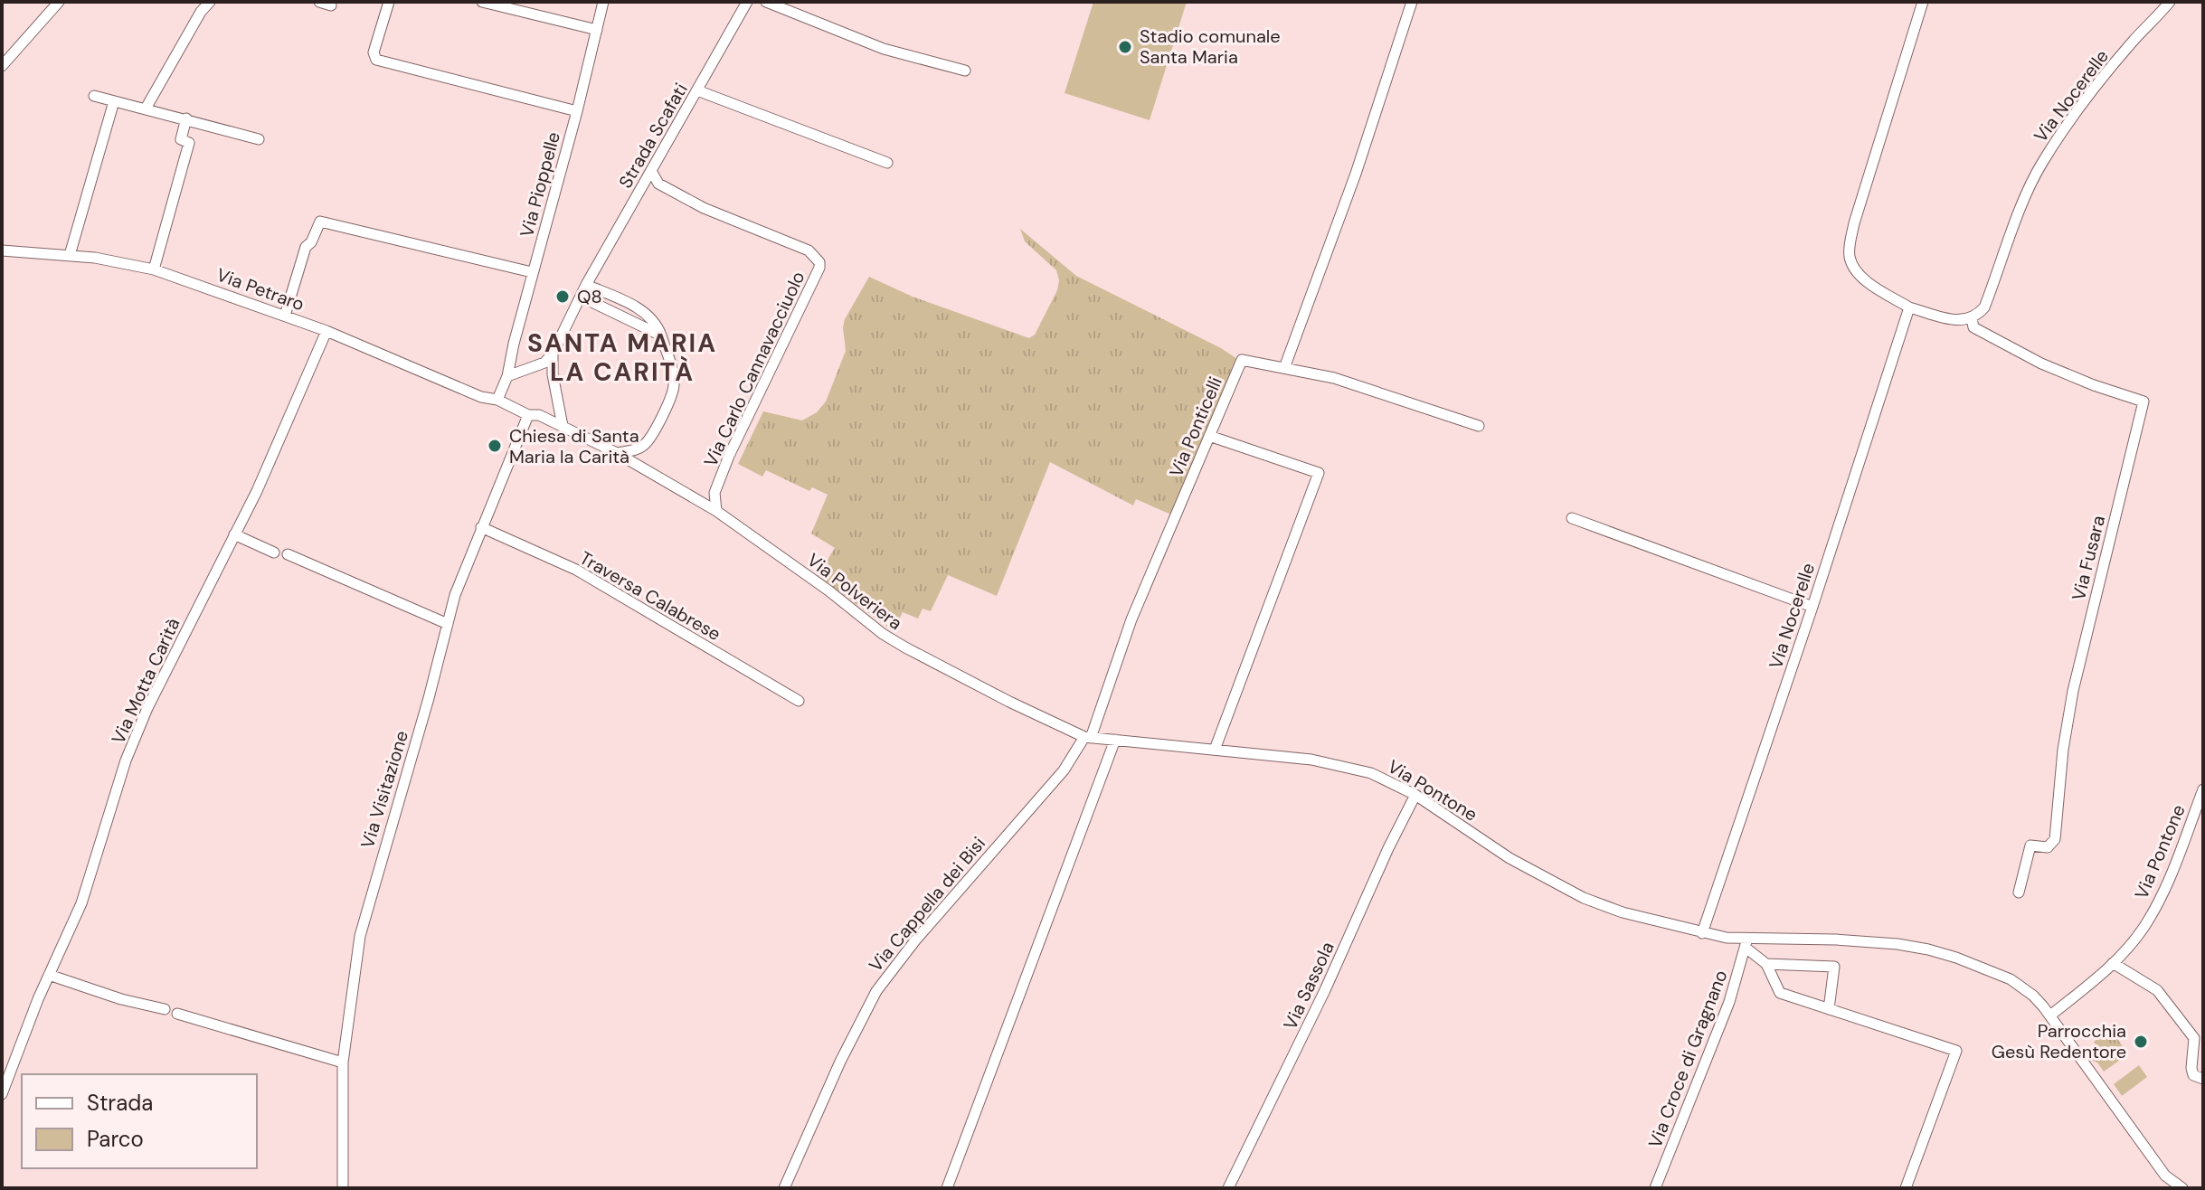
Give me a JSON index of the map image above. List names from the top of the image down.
{
  "streets": {
    "street": [
      "Via Nocerelle",
      "Strada Scafati",
      "Via Pioppelle",
      "Via Petraro",
      "Via Carlo Cannavacciuolo",
      "Via Ponticelli",
      "Via Fusara",
      "Via Polveriera",
      "Traversa Calabrese",
      "Via Motta Carità",
      "Via Visitazione",
      "Via Pontone",
      "Via Cappella dei Bisi",
      "Via Sassola",
      "Via Croce di Gragnano"
    ]
  },
  "crossings": [
    ["Via Nocerelle", "Via Fusara"],
    ["Via Nocerelle", "Via Pontone"],
    ["Strada Scafati", "Via Petraro"],
    ["Strada Scafati", "Via Carlo Cannavacciuolo"],
    ["Strada Scafati", "Via Polveriera"],
    ["Via Pioppelle", "Via Petraro"],
    ["Via Petraro", "Via Polveriera"],
    ["Via Petraro", "Via Motta Carità"],
    ["Via Petraro", "Via Visitazione"],
    ["Via Carlo Cannavacciuolo", "Via Polveriera"],
    ["Via Ponticelli", "Via Polveriera"],
    ["Via Ponticelli", "Via Pontone"],
    ["Via Ponticelli", "Via Cappella dei Bisi"],
    ["Via Polveriera", "Via Pontone"],
    ["Via Polveriera", "Via Cappella dei Bisi"],
    ["Traversa Calabrese", "Via Visitazione"],
    ["Via Pontone", "Via Cappella dei Bisi"],
    ["Via Pontone", "Via Sassola"],
    ["Via Pontone", "Via Croce di Gragnano"]
  ],
  "districts": ["SANTA MARIA LA CARITÀ"],
  "places": [
    "Stadio comunale Santa Maria",
    "Q8",
    "Chiesa di Santa Maria la Carità",
    "Parrocchia Gesù Redentore"
  ],
  "legend": ["Strada", "Parco"]
}
